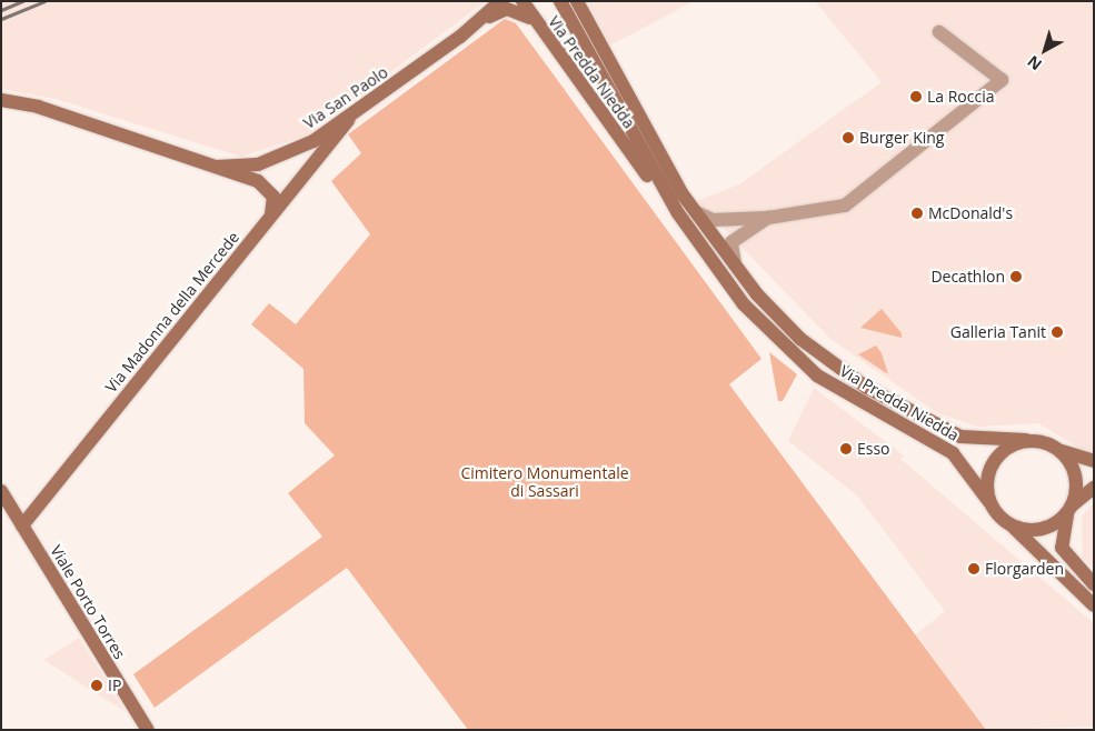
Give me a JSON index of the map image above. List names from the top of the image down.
{
  "streets": {
    "main road": [
      "Via Predda Niedda",
      "Via San Paolo",
      "Via Madonna della Mercede",
      "Viale Porto Torres"
    ]
  },
  "crossings": [
    ["Via Predda Niedda", "Via San Paolo"],
    ["Via San Paolo", "Via Madonna della Mercede"],
    ["Via Madonna della Mercede", "Viale Porto Torres"]
  ],
  "parks": ["Cimitero Monumentale di Sassari"],
  "places": [
    "La Roccia",
    "Burger King",
    "McDonald's",
    "Decathlon",
    "Galleria Tanit",
    "Esso",
    "Florgarden",
    "IP"
  ],
  "north": "bottom left"
}
